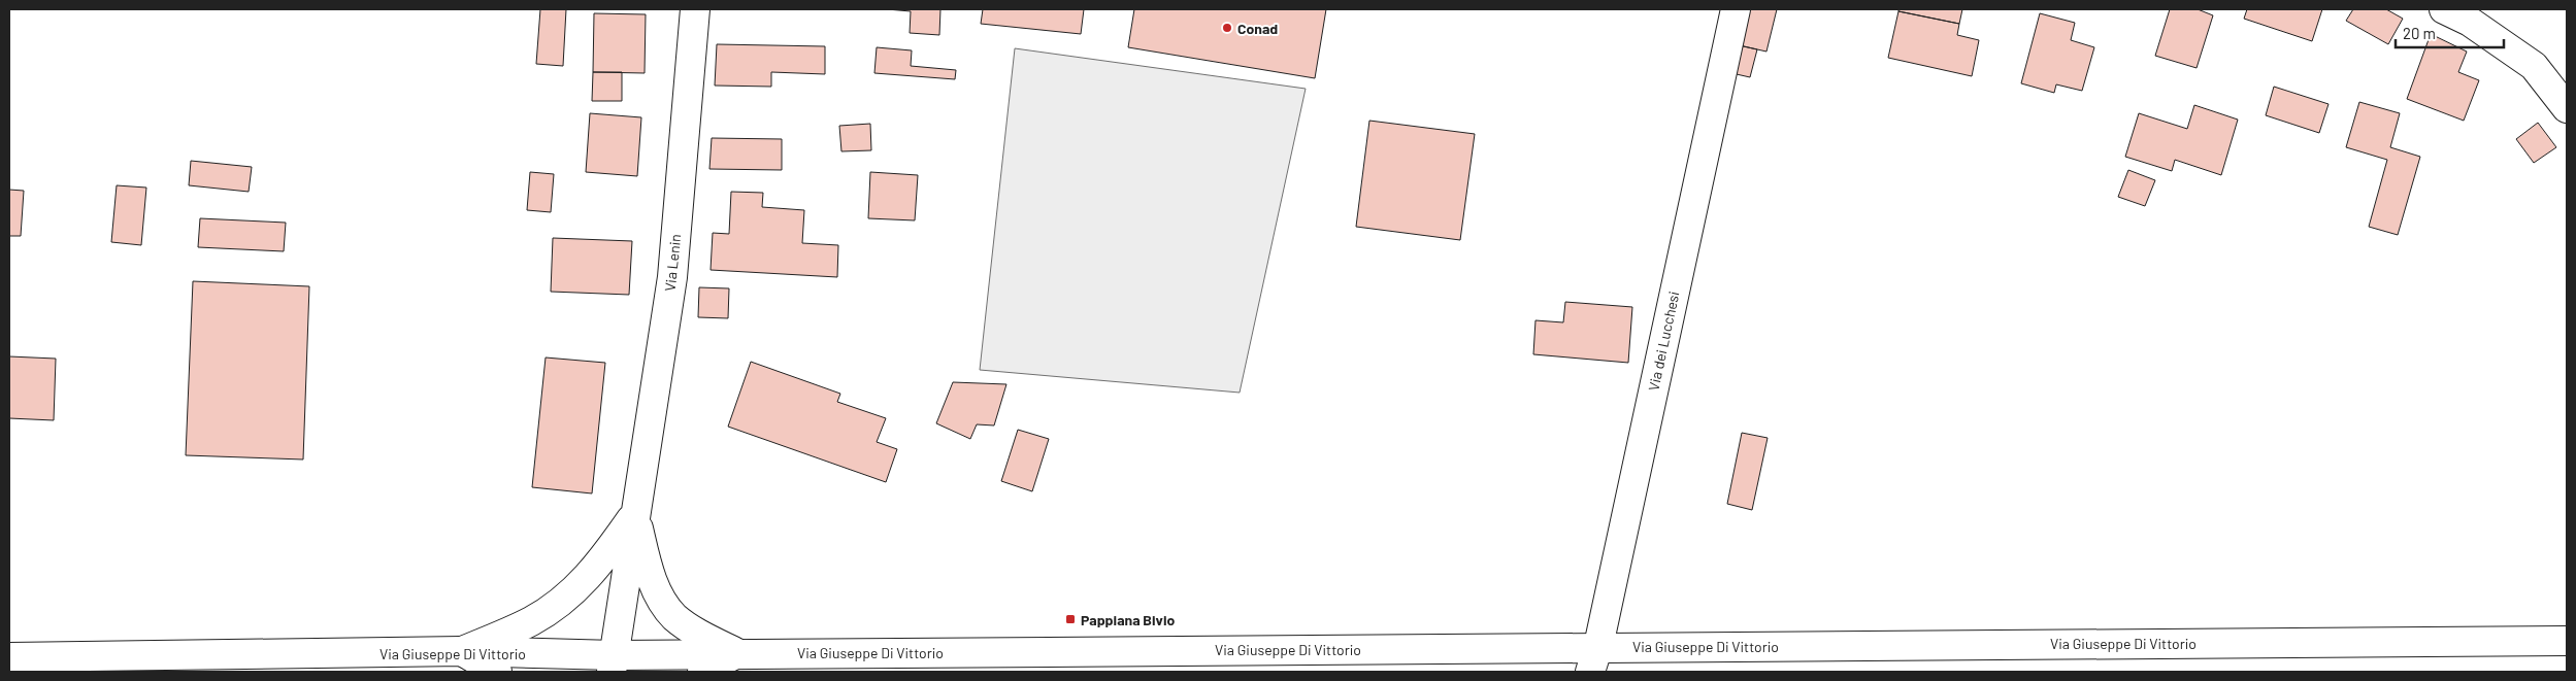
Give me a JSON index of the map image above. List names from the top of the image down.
{
  "streets": {
    "main road": ["Via Lenin", "Via dei Lucchesi", "Via Giuseppe Di Vittorio"]
  },
  "crossings": [
    ["Via Lenin", "Via Giuseppe Di Vittorio"],
    ["Via dei Lucchesi", "Via Giuseppe Di Vittorio"]
  ],
  "places": {
    "other": ["Conad"],
    "transit": ["Pappiana Bivio"]
  },
  "scale_bar": "20 m"
}
